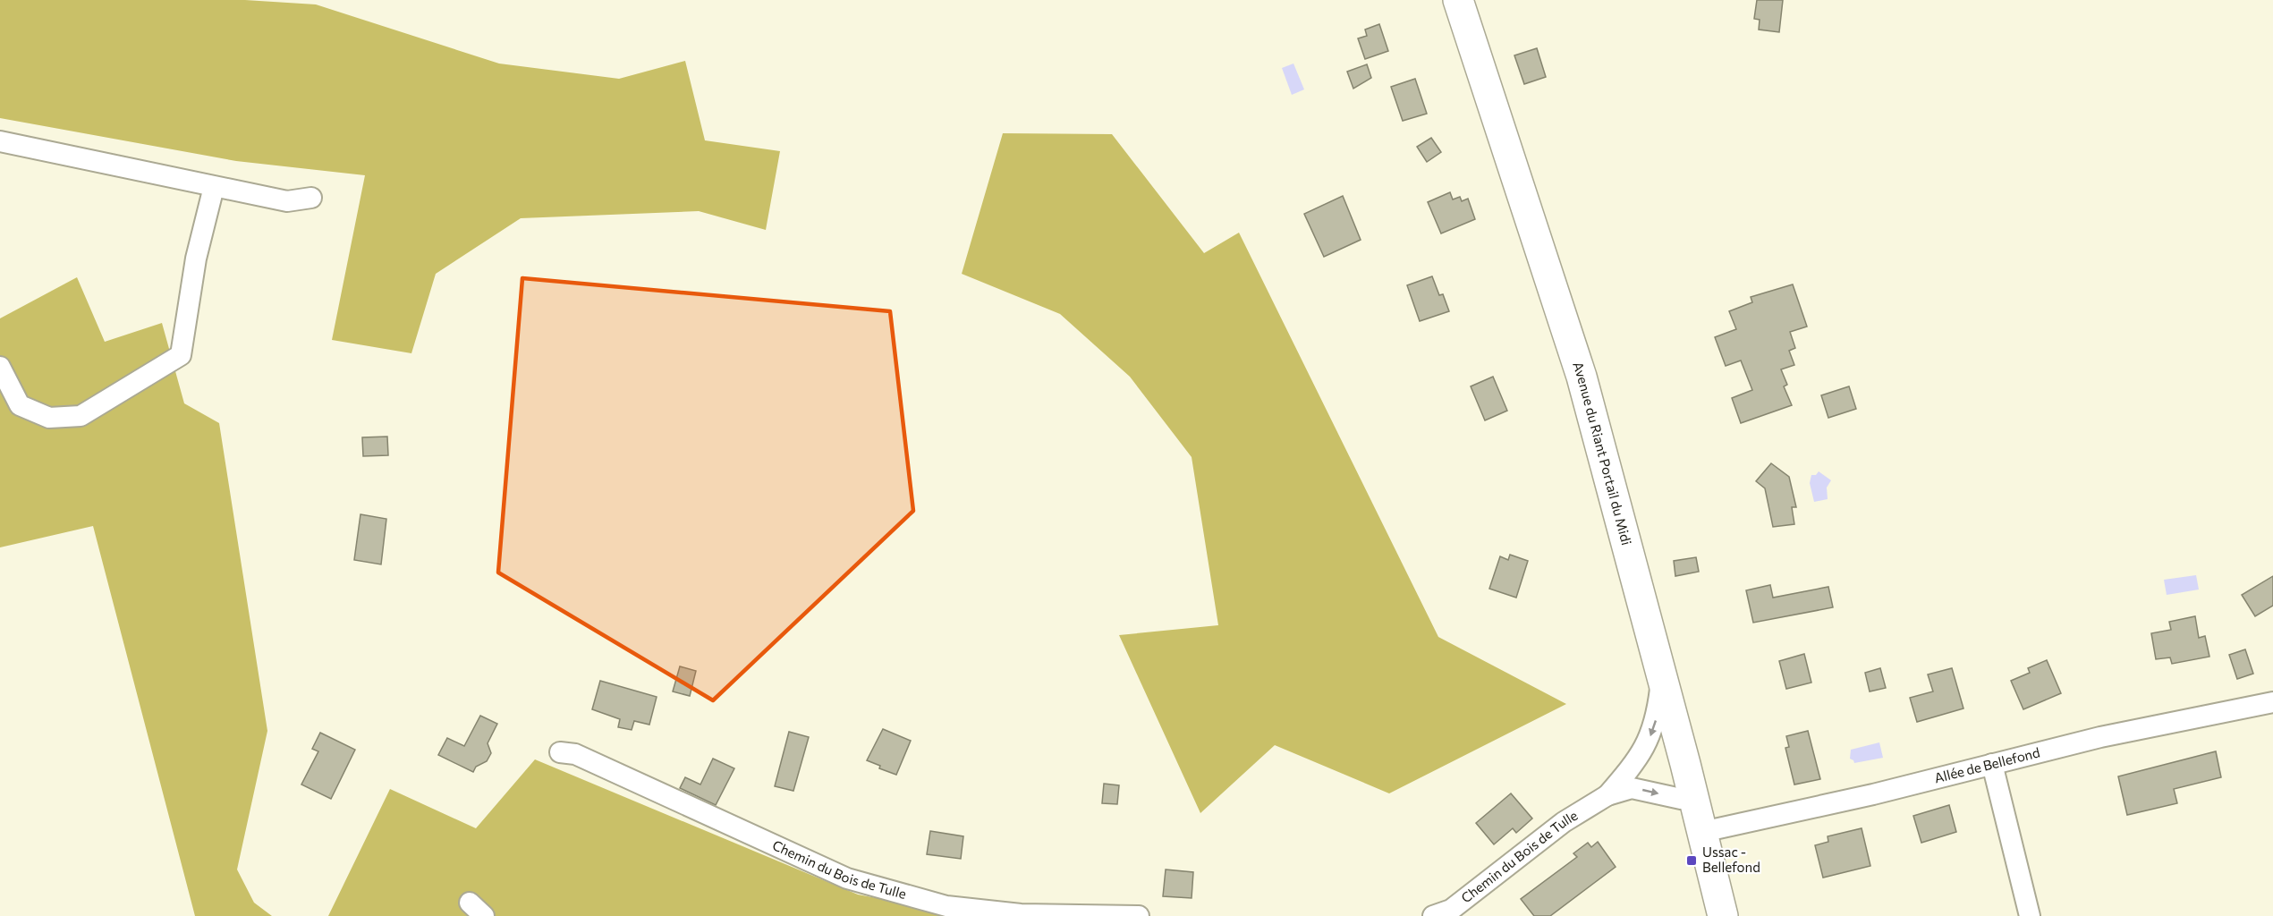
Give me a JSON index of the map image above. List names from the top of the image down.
{
  "streets": {
    "main road": ["Avenue du Riant Portail du Midi"],
    "street": ["Allée de Bellefond", "Chemin du Bois de Tulle"]
  },
  "crossings": [
    ["Avenue du Riant Portail du Midi", "Allée de Bellefond"],
    ["Avenue du Riant Portail du Midi", "Chemin du Bois de Tulle"]
  ],
  "places": {
    "transit": ["Ussac - Bellefond"]
  }
}
